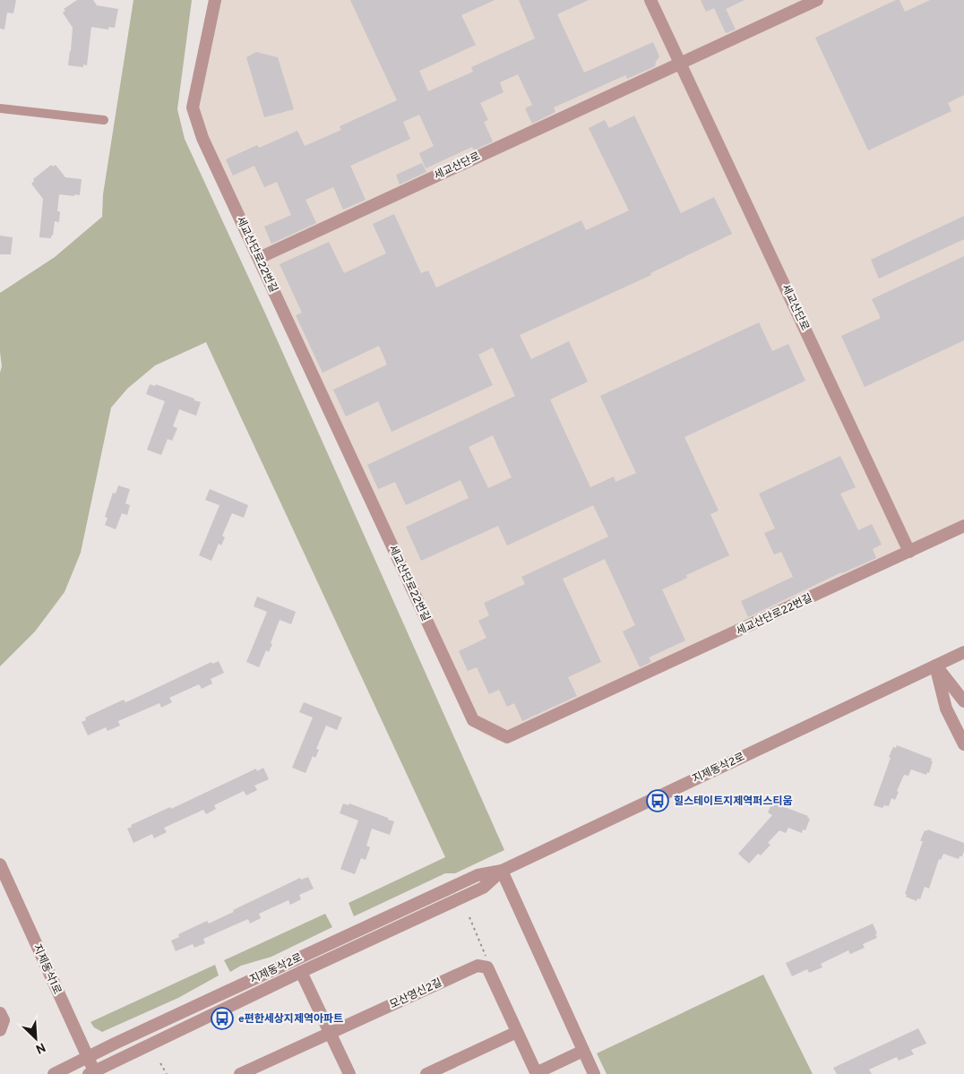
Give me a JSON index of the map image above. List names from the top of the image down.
{
  "streets": {
    "street": [
      "세교산단로",
      "세교산단로22번길",
      "지제동삭2로",
      "지제동삭1로",
      "모산영신2길"
    ]
  },
  "crossings": [
    ["세교산단로", "세교산단로22번길"],
    ["지제동삭2로", "지제동삭1로"]
  ],
  "places": {
    "bus stop": ["힐스테이트지제역퍼스티움", "e편한세상지제역아파트"]
  },
  "north": "bottom right"
}
